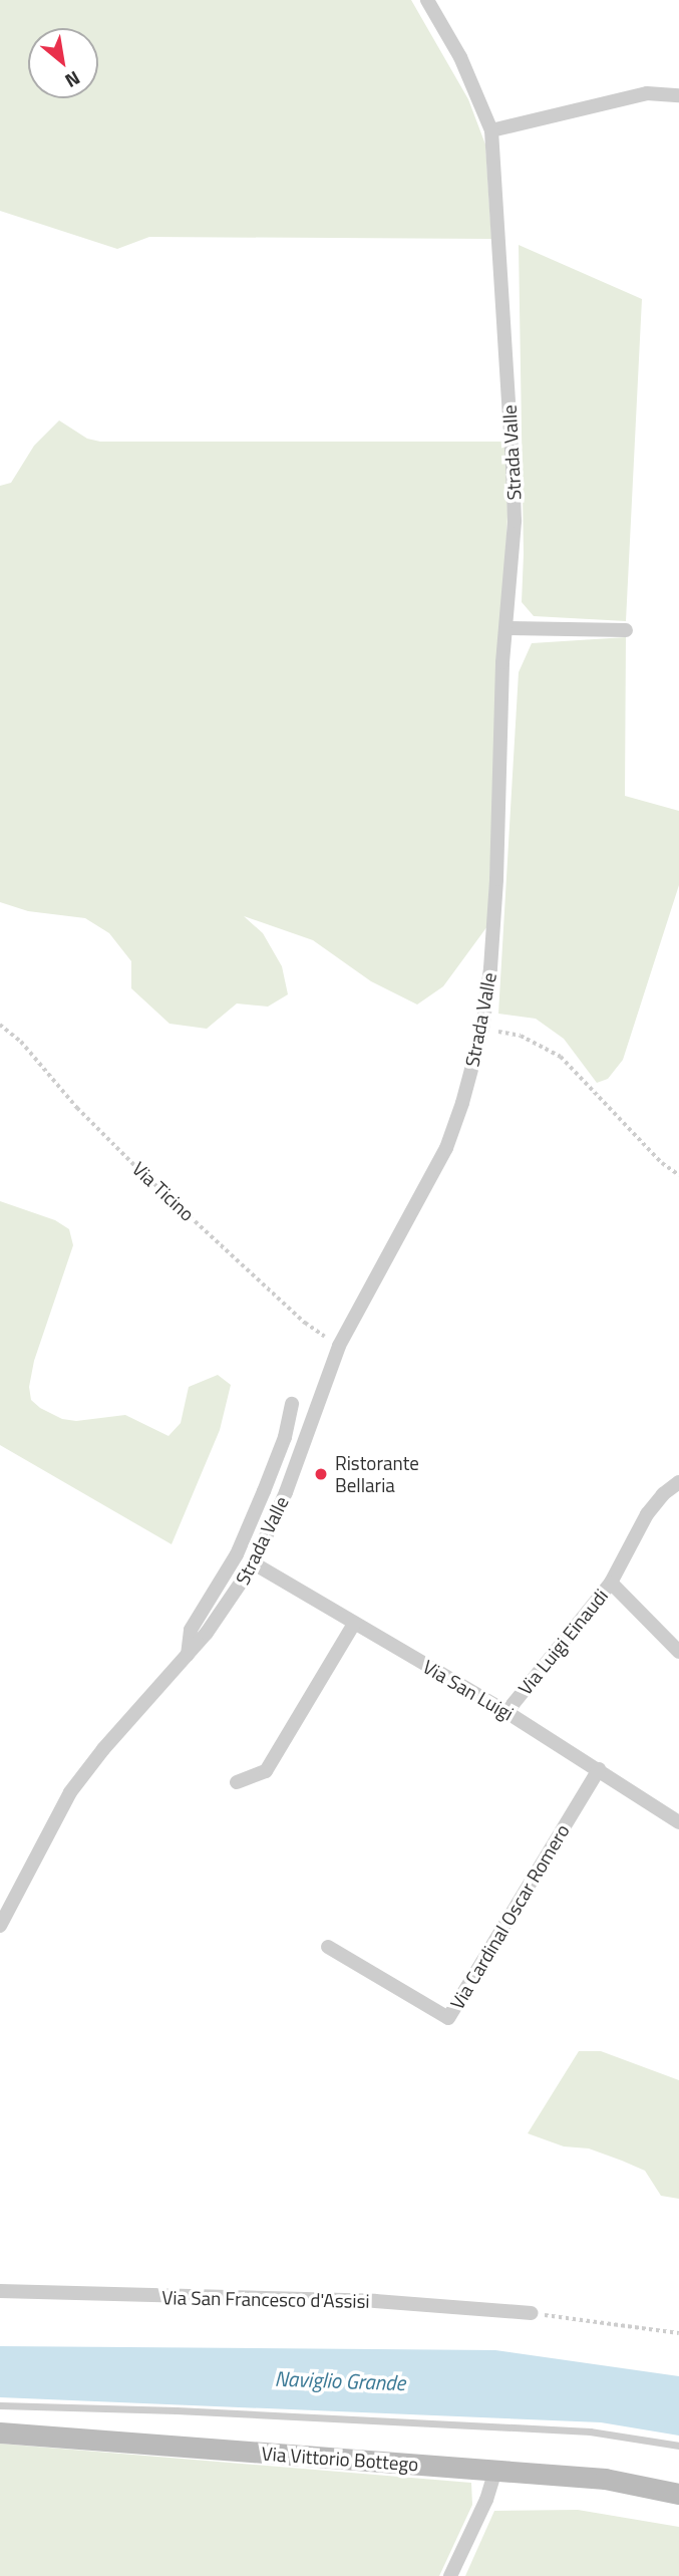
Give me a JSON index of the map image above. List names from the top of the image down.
{
  "streets": {
    "street": [
      "Strada Valle",
      "Via Luigi Einaudi",
      "Via San Luigi",
      "Via Cardinal Oscar Romero",
      "Via San Francesco d'Assisi",
      "Via Vittorio Bottego"
    ],
    "path": ["Via Ticino"]
  },
  "crossings": [
    ["Strada Valle", "Via Ticino"],
    ["Strada Valle", "Via San Luigi"],
    ["Via Luigi Einaudi", "Via San Luigi"],
    ["Via San Luigi", "Via Cardinal Oscar Romero"]
  ],
  "water": ["Naviglio Grande"],
  "places": ["Ristorante Bellaria"],
  "north": "bottom right"
}
